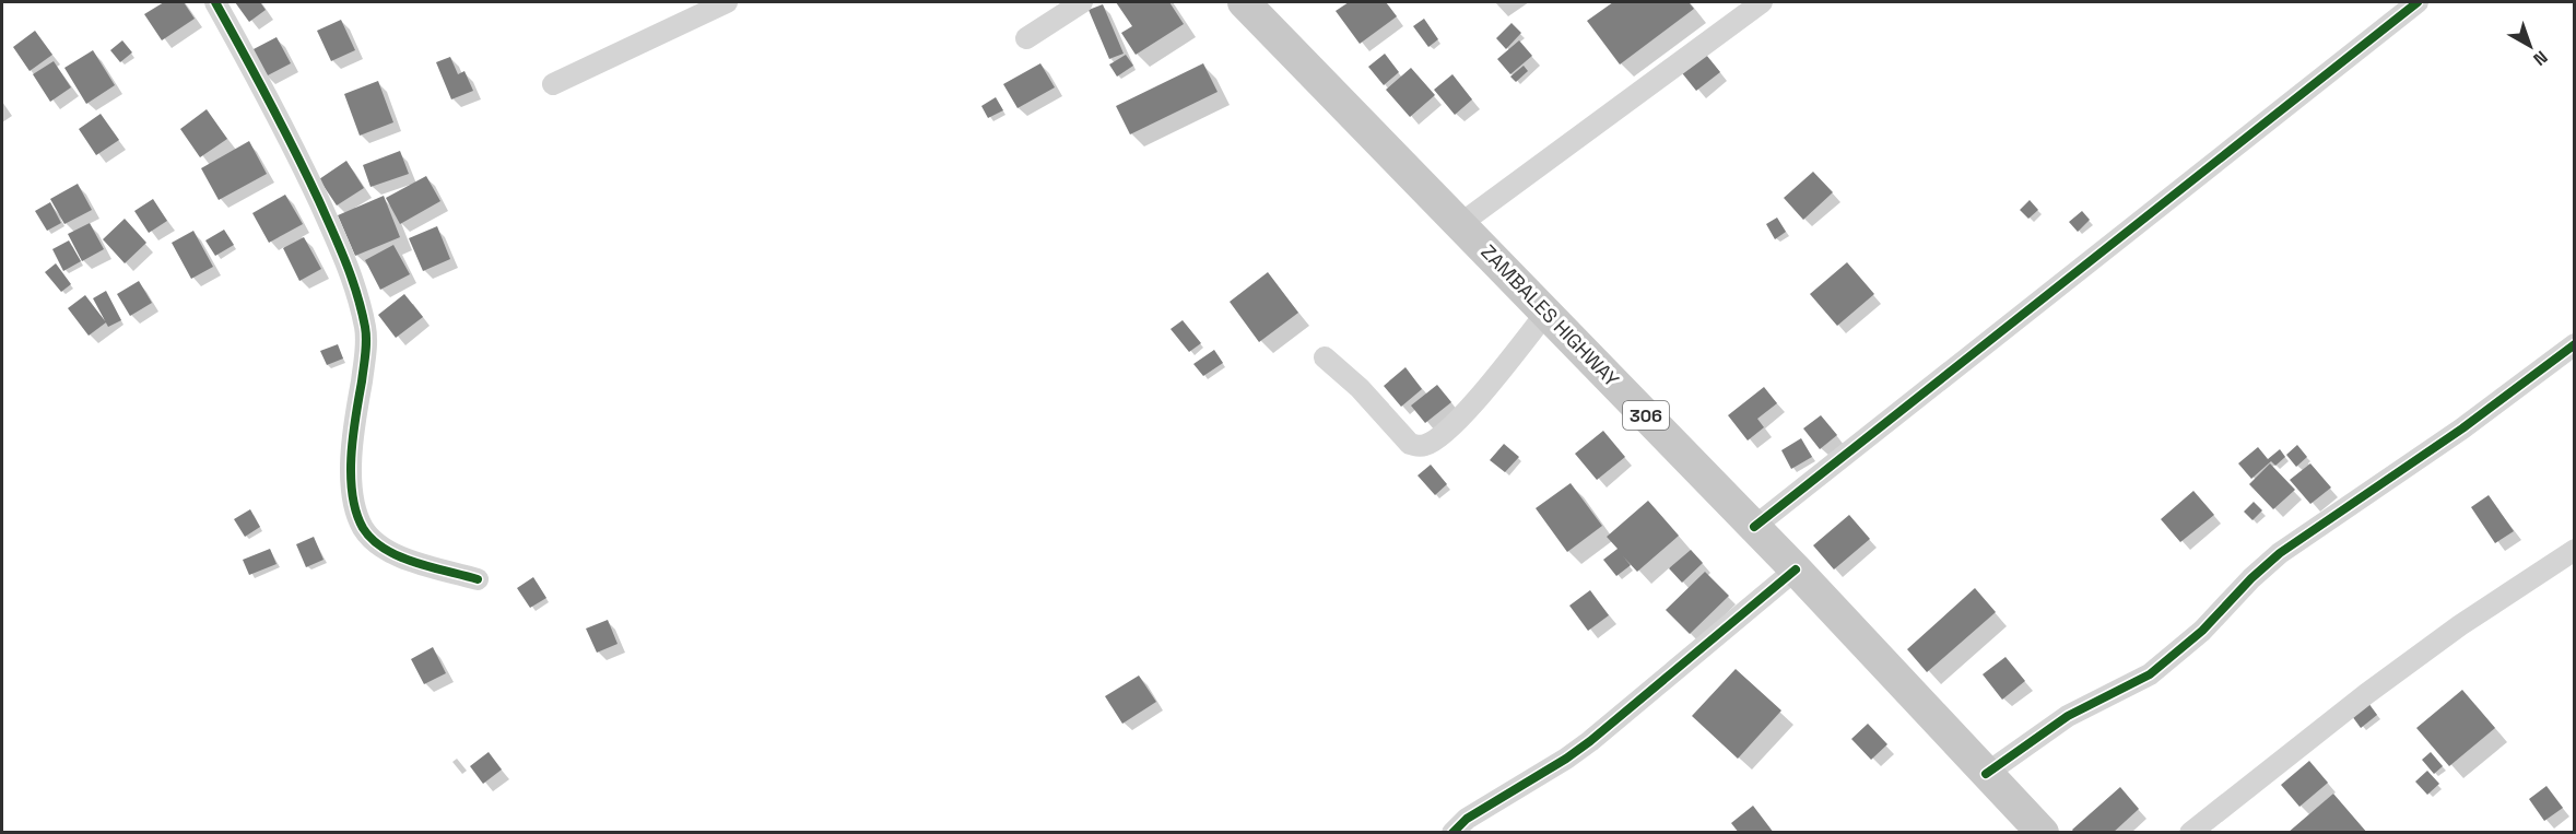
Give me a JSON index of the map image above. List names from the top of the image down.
{
  "streets": {
    "main road": ["ZAMBALES HIGHWAY", "306"]
  },
  "north": "bottom right"
}
